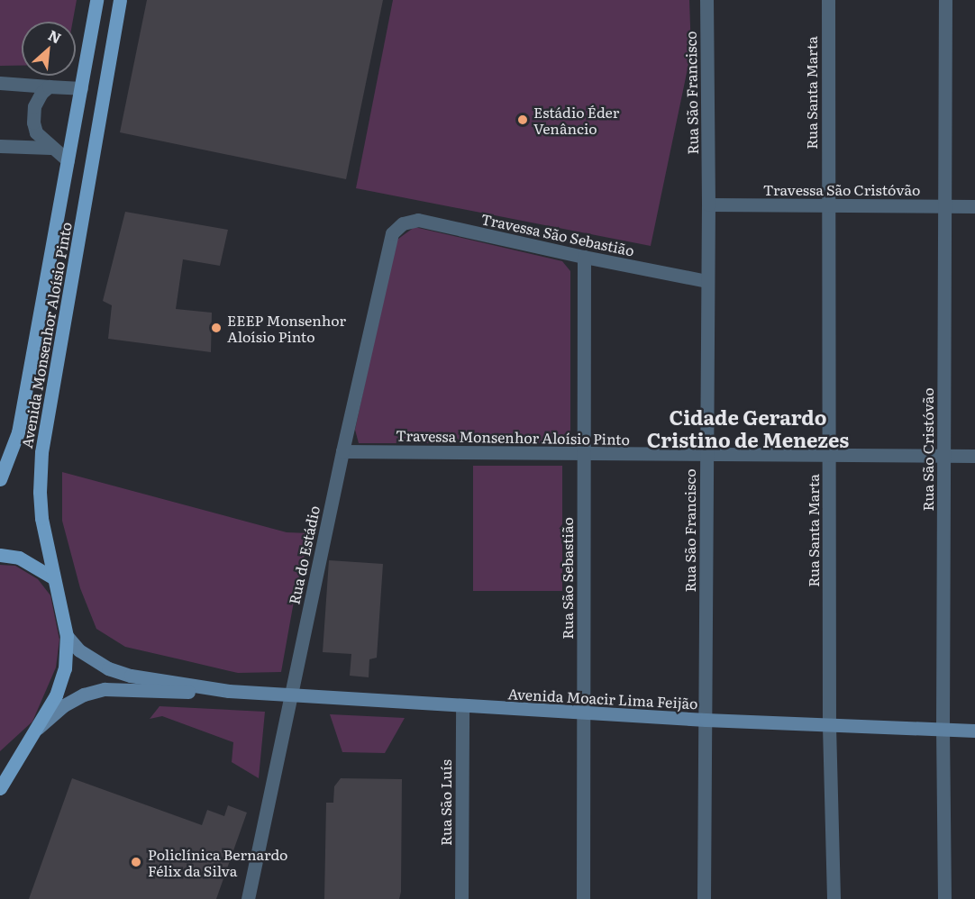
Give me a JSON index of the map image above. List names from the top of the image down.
{
  "streets": {
    "main road": ["Avenida Monsenhor Aloísio Pinto", "Avenida Moacir Lima Feijão"],
    "street": [
      "Rua São Francisco",
      "Rua Santa Marta",
      "Travessa São Cristóvão",
      "Travessa São Sebastião",
      "Travessa Monsenhor Aloísio Pinto",
      "Rua São Cristóvão",
      "Rua do Estádio",
      "Rua São Sebastião",
      "Rua São Luís"
    ]
  },
  "crossings": [
    ["Rua São Francisco", "Travessa São Cristóvão"],
    ["Rua São Francisco", "Travessa São Sebastião"],
    ["Rua São Francisco", "Travessa Monsenhor Aloísio Pinto"],
    ["Rua São Francisco", "Avenida Moacir Lima Feijão"],
    ["Rua Santa Marta", "Travessa São Cristóvão"],
    ["Rua Santa Marta", "Travessa Monsenhor Aloísio Pinto"],
    ["Rua Santa Marta", "Avenida Moacir Lima Feijão"],
    ["Travessa São Cristóvão", "Rua São Cristóvão"],
    ["Travessa São Sebastião", "Rua do Estádio"],
    ["Travessa São Sebastião", "Rua São Sebastião"],
    ["Travessa Monsenhor Aloísio Pinto", "Rua São Cristóvão"],
    ["Travessa Monsenhor Aloísio Pinto", "Rua do Estádio"],
    ["Travessa Monsenhor Aloísio Pinto", "Rua São Sebastião"],
    ["Rua São Cristóvão", "Avenida Moacir Lima Feijão"],
    ["Rua do Estádio", "Avenida Moacir Lima Feijão"],
    ["Rua São Sebastião", "Avenida Moacir Lima Feijão"],
    ["Avenida Moacir Lima Feijão", "Rua São Luís"]
  ],
  "districts": ["Cidade Gerardo Cristino de Menezes"],
  "places": ["Estádio Éder Venâncio", "EEEP Monsenhor Aloísio Pinto", "Policlínica Bernardo Félix da Silva"],
  "north": "top right"
}
